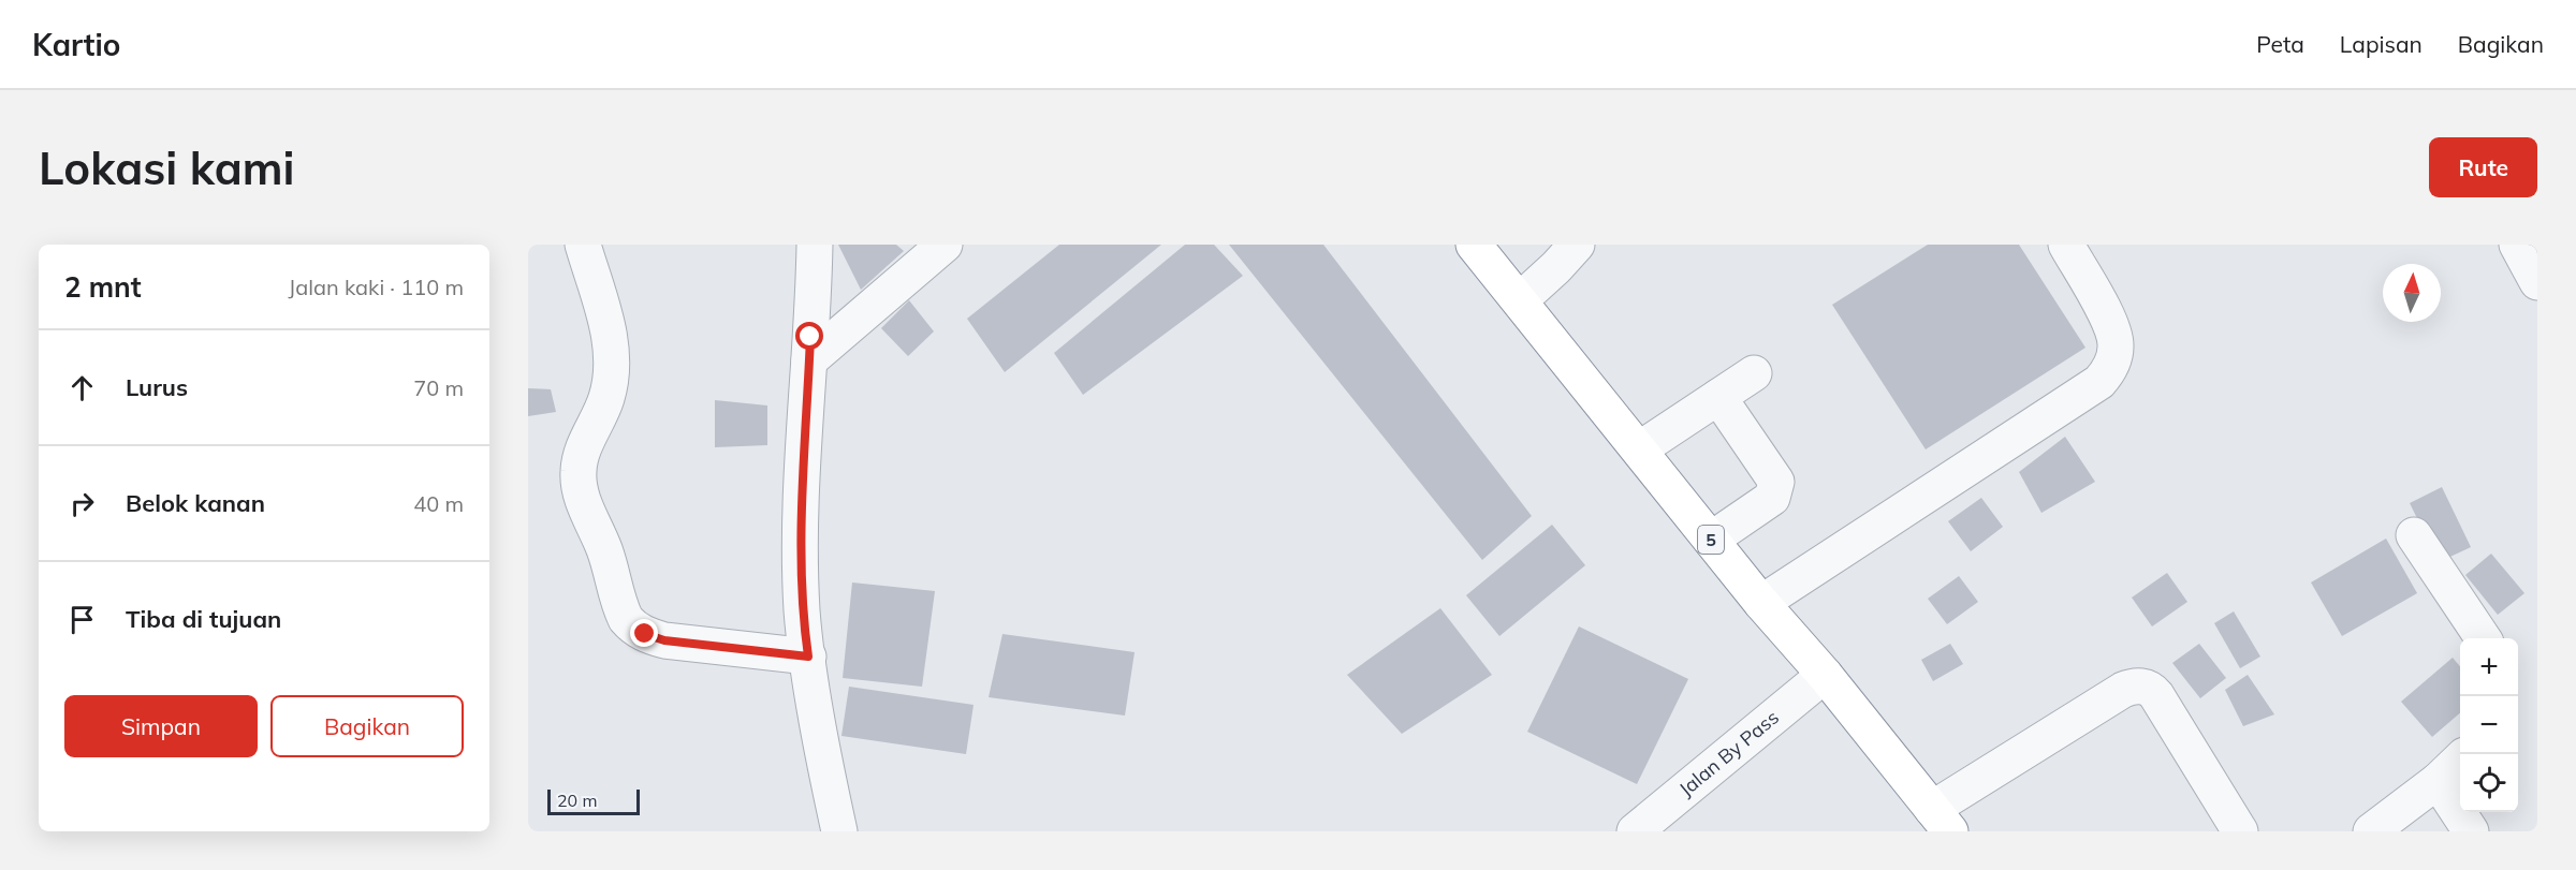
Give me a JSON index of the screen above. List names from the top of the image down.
{
  "streets": {
    "highway": ["5"],
    "street": ["Jalan By Pass"]
  },
  "crossings": [
    ["5", "Jalan By Pass"]
  ],
  "scale_bar": "20 m",
  "north": "top",
  "page": {
    "header": "Kartio",
    "nav": ["Peta", "Lapisan", "Bagikan"],
    "buttons": [
      "Rute",
      ["Simpan", "Bagikan"]
    ],
    "title": "Lokasi kami",
    "heading": ["2 mnt", "Jalan kaki · 110 m"],
    "list": [
      ["Lurus", "70 m"],
      ["Belok kanan", "40 m"],
      "Tiba di tujuan"
    ],
    "map_buttons": ["+", "−"],
    "scale": "20 m"
  }
}
